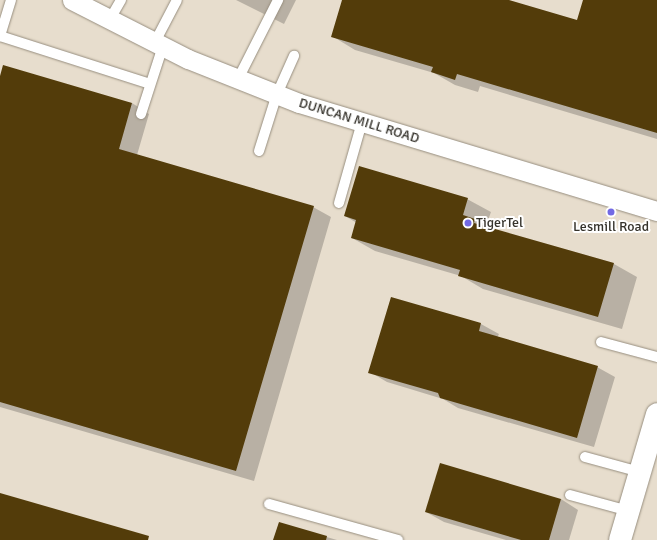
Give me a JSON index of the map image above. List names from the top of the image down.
{
  "streets": {
    "street": ["DUNCAN MILL ROAD"]
  },
  "places": ["Lesmill Road", "TigerTel"]
}
